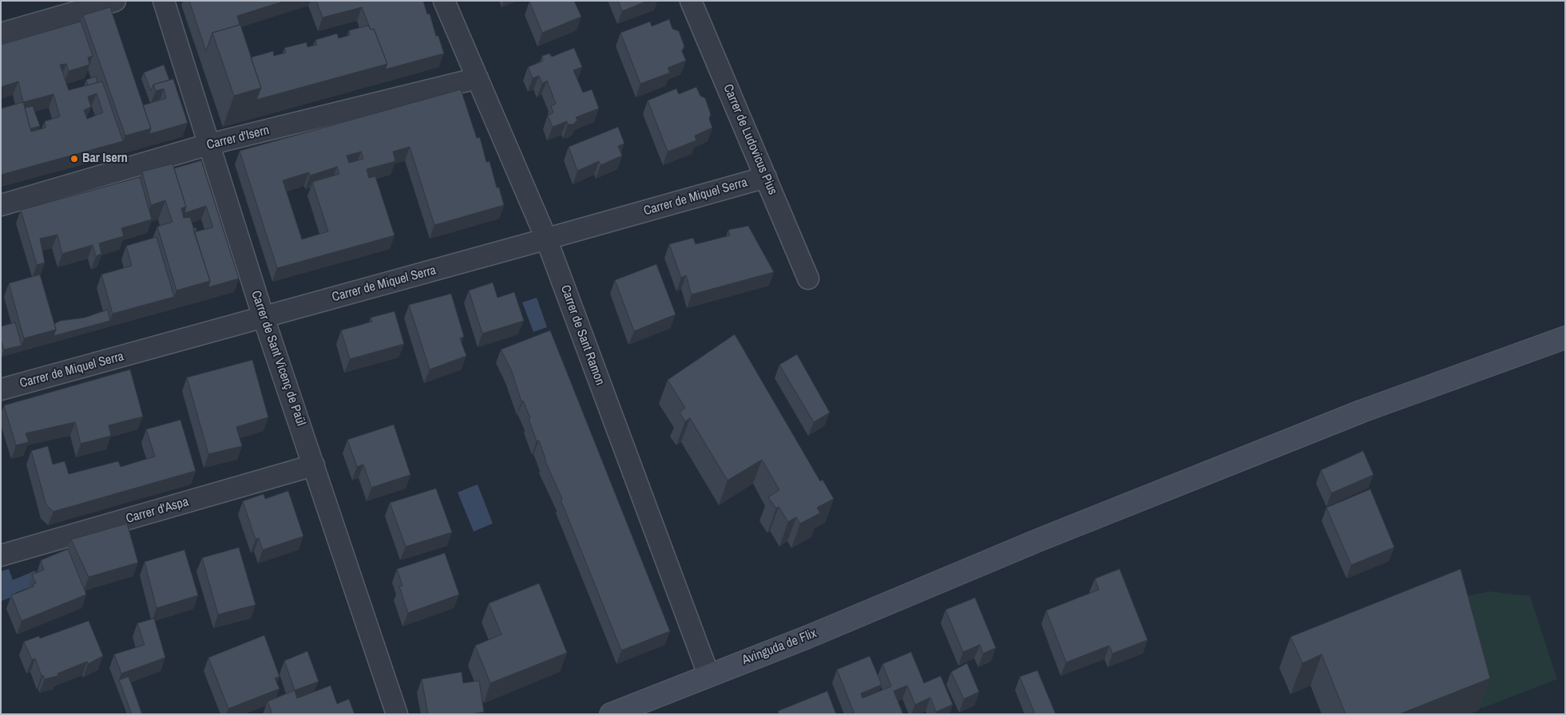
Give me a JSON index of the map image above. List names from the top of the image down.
{
  "streets": {
    "street": [
      "Carrer d'Isern",
      "Carrer de Ludovicus Pius",
      "Carrer de Miquel Serra",
      "Carrer de Sant Ramon",
      "Carrer de Sant Vicenç de Paül",
      "Carrer d'Aspa",
      "Avinguda de Flix"
    ]
  },
  "crossings": [
    ["Carrer d'Isern", "Carrer de Sant Ramon"],
    ["Carrer d'Isern", "Carrer de Sant Vicenç de Paül"],
    ["Carrer de Ludovicus Pius", "Carrer de Miquel Serra"],
    ["Carrer de Miquel Serra", "Carrer de Sant Ramon"],
    ["Carrer de Miquel Serra", "Carrer de Sant Vicenç de Paül"],
    ["Carrer de Sant Ramon", "Avinguda de Flix"],
    ["Carrer de Sant Vicenç de Paül", "Carrer d'Aspa"]
  ],
  "places": ["Bar Isern"]
}
